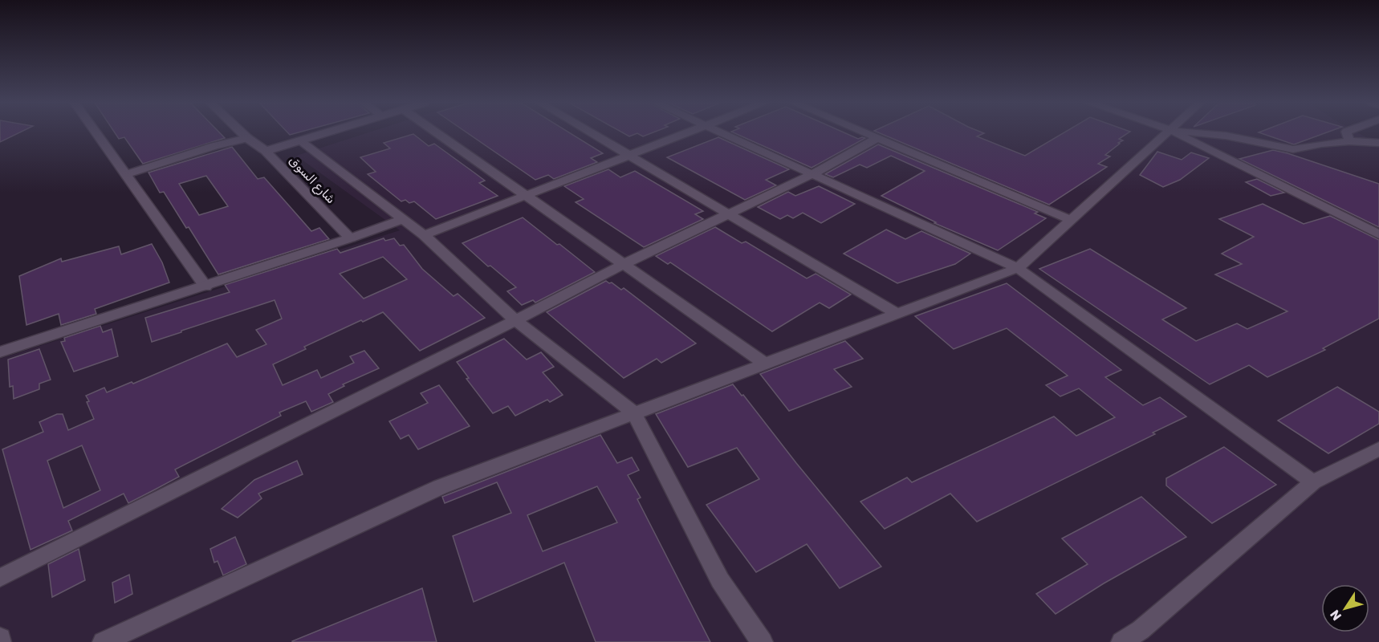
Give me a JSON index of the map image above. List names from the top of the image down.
{
  "streets": {
    "street": ["شارع السوق"]
  },
  "north": "bottom left"
}
